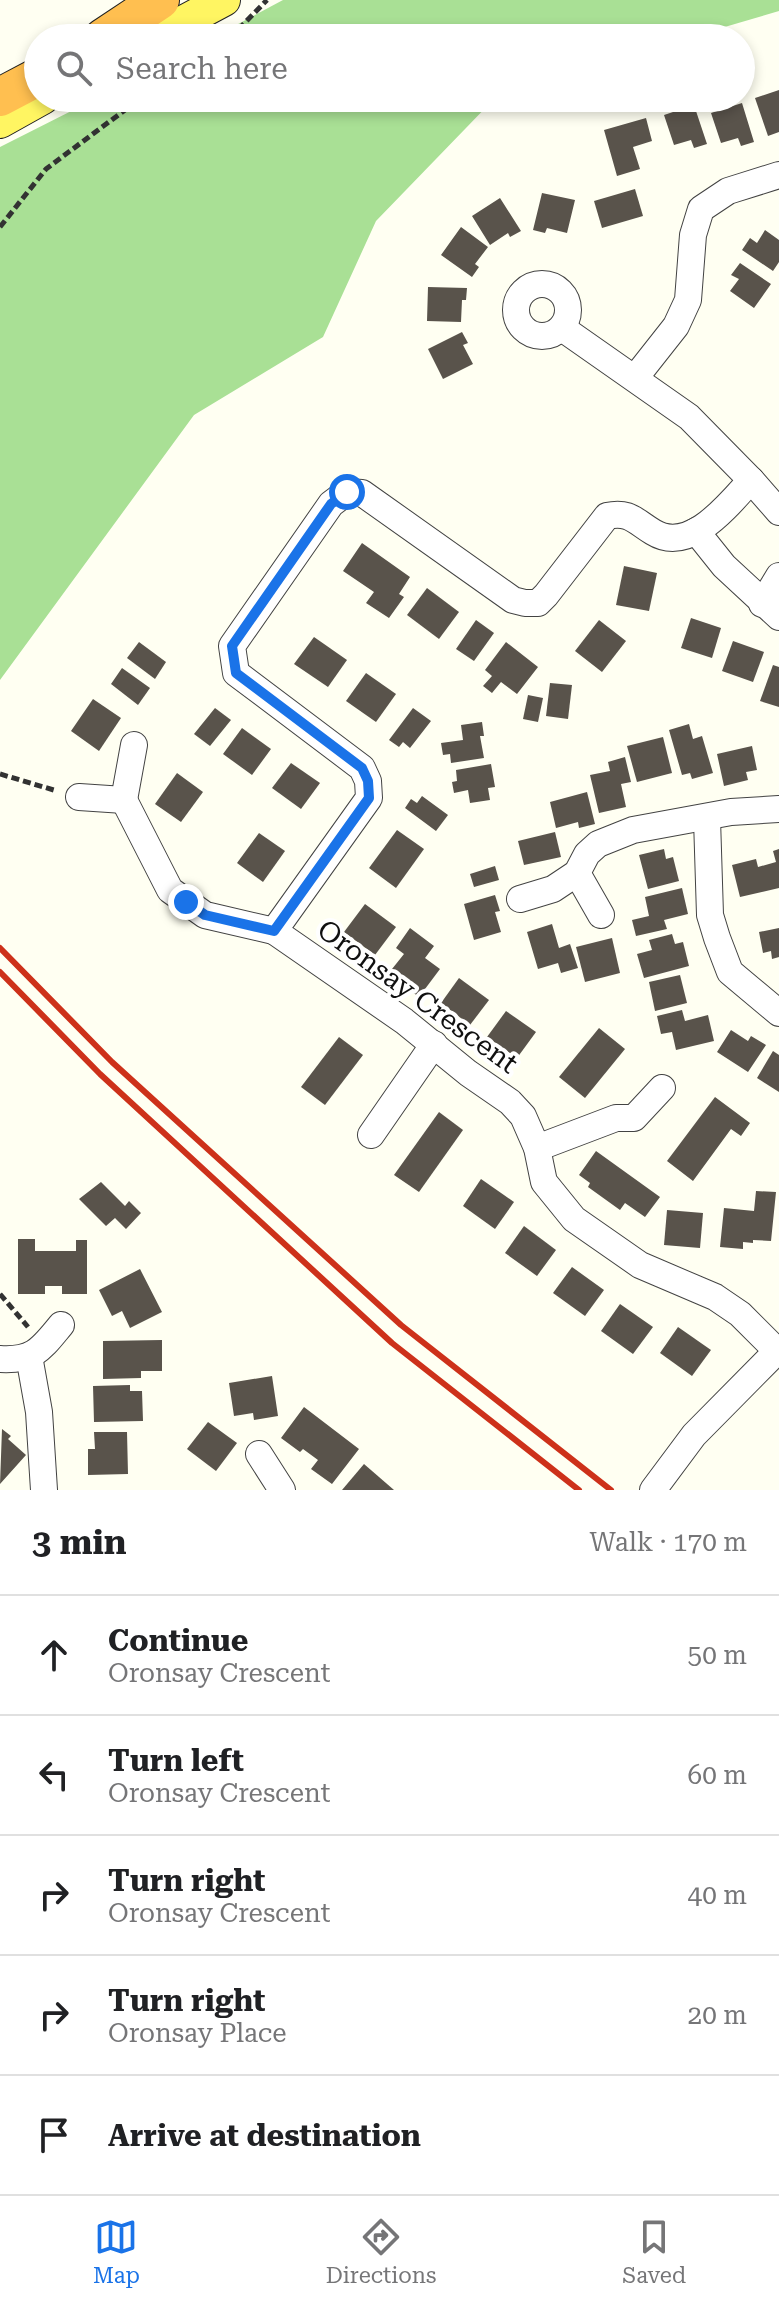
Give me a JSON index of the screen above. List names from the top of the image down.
{
  "streets": {
    "street": ["Oronsay Crescent"]
  },
  "page": {
    "search": "Search here",
    "heading": ["3 min", "Walk · 170 m"],
    "list": [
      ["Continue", "Oronsay Crescent", "50 m"],
      ["Turn left", "Oronsay Crescent", "60 m"],
      ["Turn right", "Oronsay Crescent", "40 m"],
      ["Turn right", "Oronsay Place", "20 m"],
      "Arrive at destination"
    ],
    "nav": ["Map", "Directions", "Saved"]
  }
}
